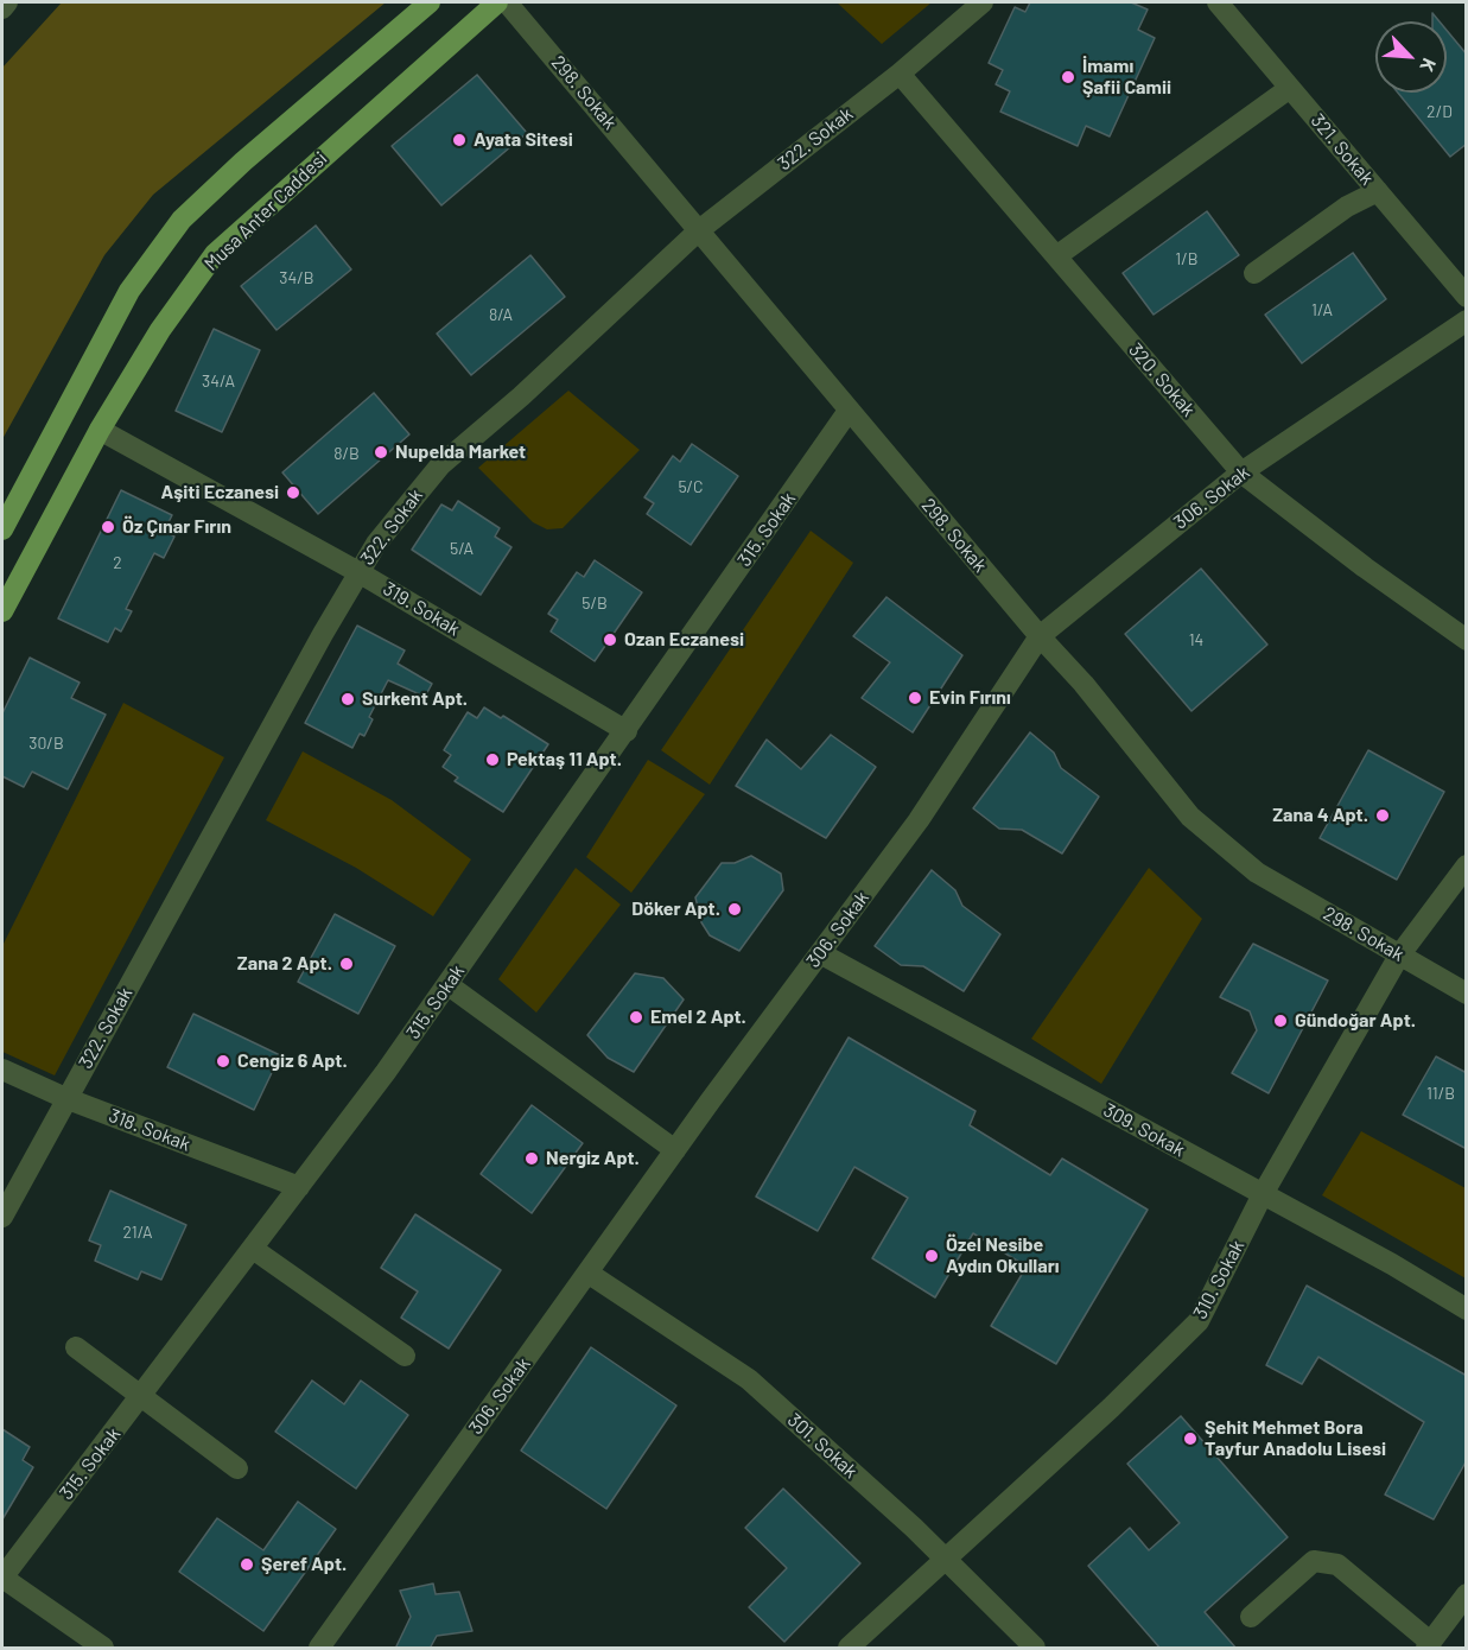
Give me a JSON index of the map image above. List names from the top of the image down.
{
  "streets": {
    "main road": ["Musa Anter Caddesi"],
    "street": [
      "298. Sokak",
      "322. Sokak",
      "321. Sokak",
      "320. Sokak",
      "306. Sokak",
      "315. Sokak",
      "319. Sokak",
      "318. Sokak",
      "309. Sokak",
      "310. Sokak",
      "301. Sokak"
    ]
  },
  "crossings": [
    ["298. Sokak", "322. Sokak"],
    ["298. Sokak", "306. Sokak"],
    ["298. Sokak", "315. Sokak"],
    ["298. Sokak", "310. Sokak"],
    ["322. Sokak", "320. Sokak"],
    ["322. Sokak", "319. Sokak"],
    ["322. Sokak", "318. Sokak"],
    ["Musa Anter Caddesi", "319. Sokak"],
    ["320. Sokak", "306. Sokak"],
    ["306. Sokak", "309. Sokak"],
    ["306. Sokak", "301. Sokak"],
    ["315. Sokak", "319. Sokak"],
    ["315. Sokak", "318. Sokak"],
    ["309. Sokak", "310. Sokak"],
    ["310. Sokak", "301. Sokak"]
  ],
  "places": [
    "İmamı Şafii Camii",
    "Ayata Sitesi",
    "Nupelda Market",
    "Aşiti Eczanesi",
    "Öz Çınar Fırın",
    "Ozan Eczanesi",
    "Evin Fırını",
    "Surkent Apt.",
    "Pektaş 11 Apt.",
    "Zana 4 Apt.",
    "Döker Apt.",
    "Zana 2 Apt.",
    "Emel 2 Apt.",
    "Gündoğar Apt.",
    "Cengiz 6 Apt.",
    "Nergiz Apt.",
    "Özel Nesibe Aydın Okulları",
    "Şehit Mehmet Bora Tayfur Anadolu Lisesi",
    "Şeref Apt."
  ],
  "house_numbers": [
    "2/D",
    "1/B",
    "34/B",
    "1/A",
    "8/A",
    "34/A",
    "8/B",
    "5/C",
    "5/A",
    "2",
    "5/B",
    "14",
    "30/B",
    "11/B",
    "21/A"
  ],
  "north": "bottom right"
}
